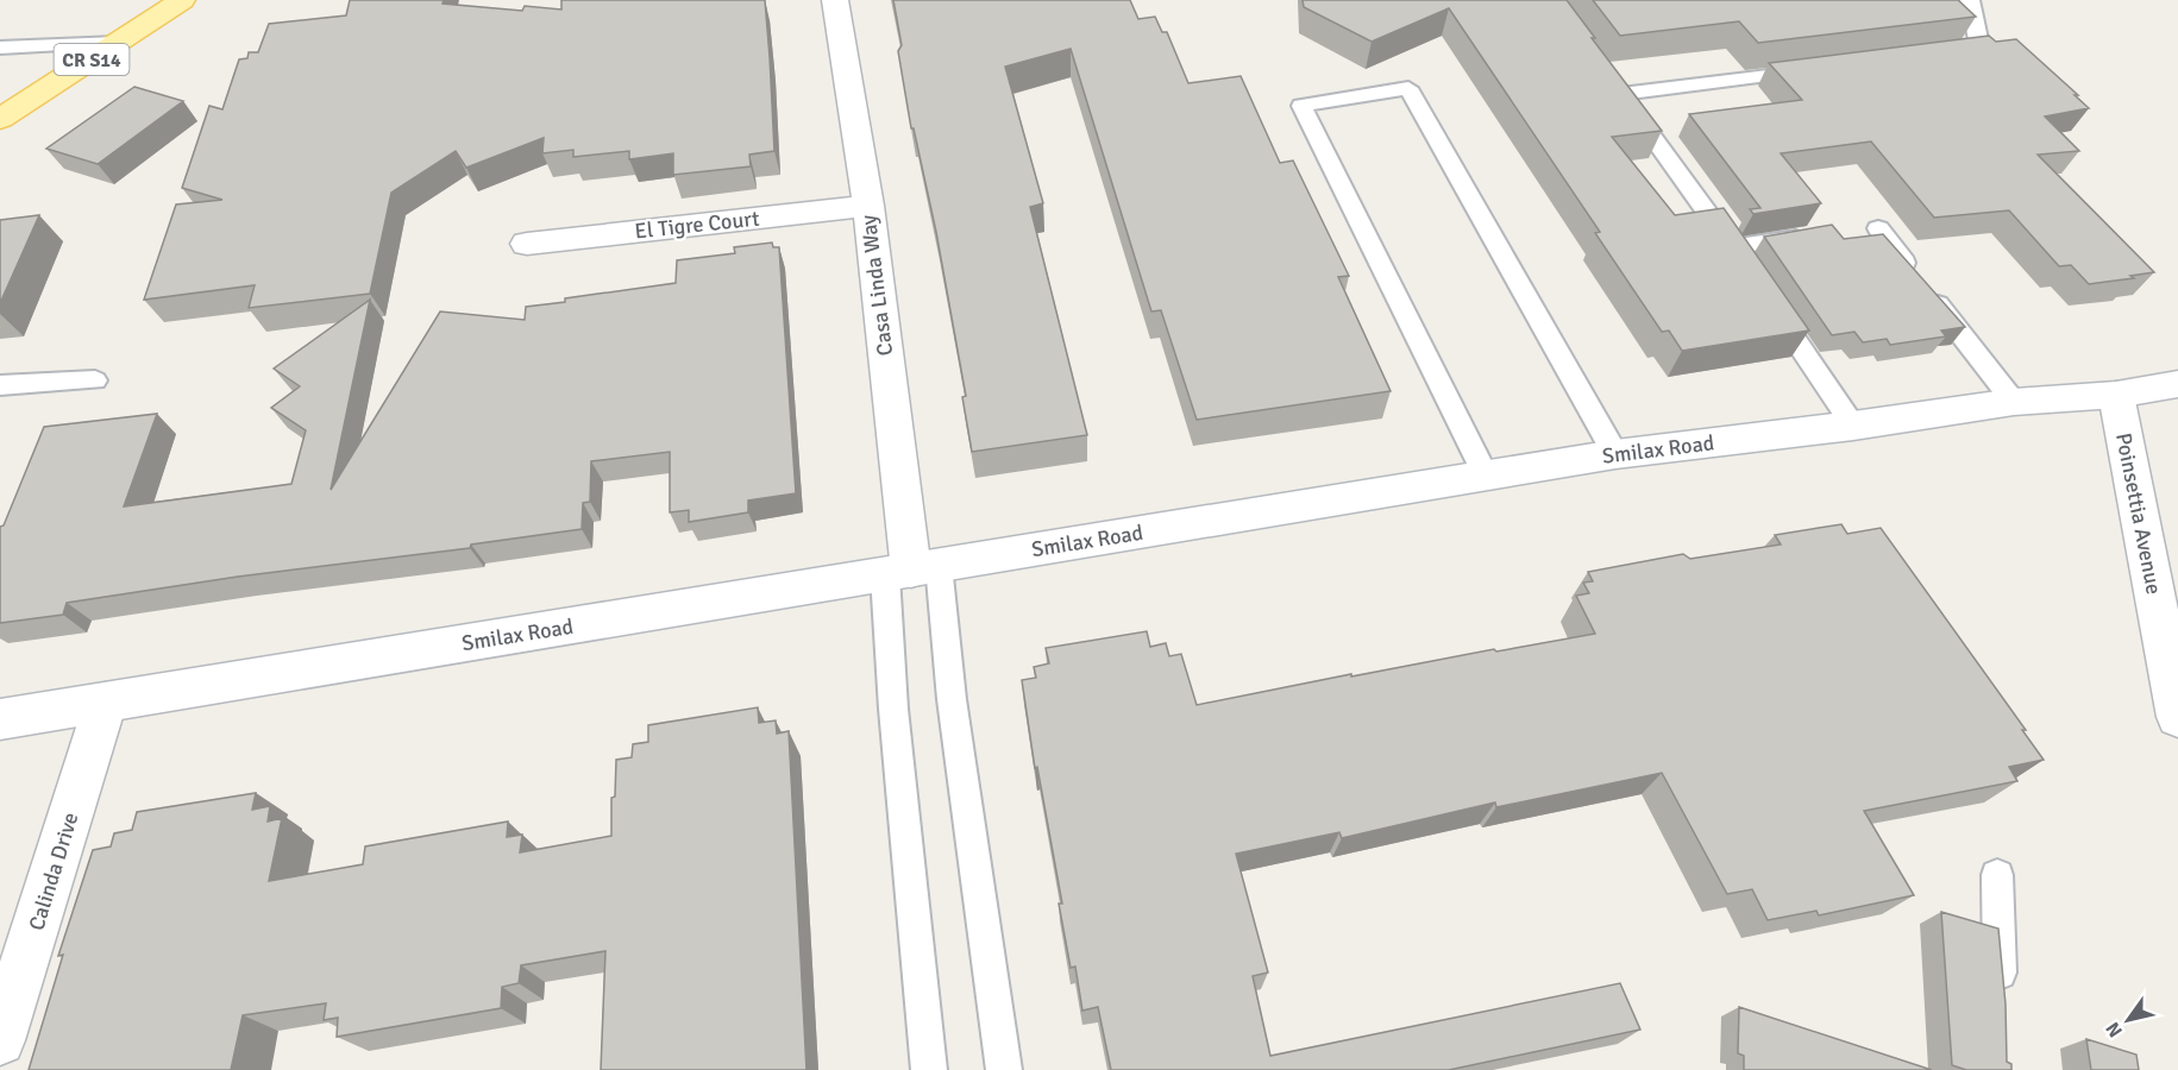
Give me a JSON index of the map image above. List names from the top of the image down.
{
  "streets": {
    "main road": ["CR S14"],
    "street": [
      "El Tigre Court",
      "Casa Linda Way",
      "Smilax Road",
      "Poinsettia Avenue",
      "Calinda Drive"
    ]
  },
  "crossings": [
    ["El Tigre Court", "Casa Linda Way"],
    ["Casa Linda Way", "Smilax Road"],
    ["Smilax Road", "Poinsettia Avenue"],
    ["Smilax Road", "Calinda Drive"]
  ],
  "north": "bottom left"
}
